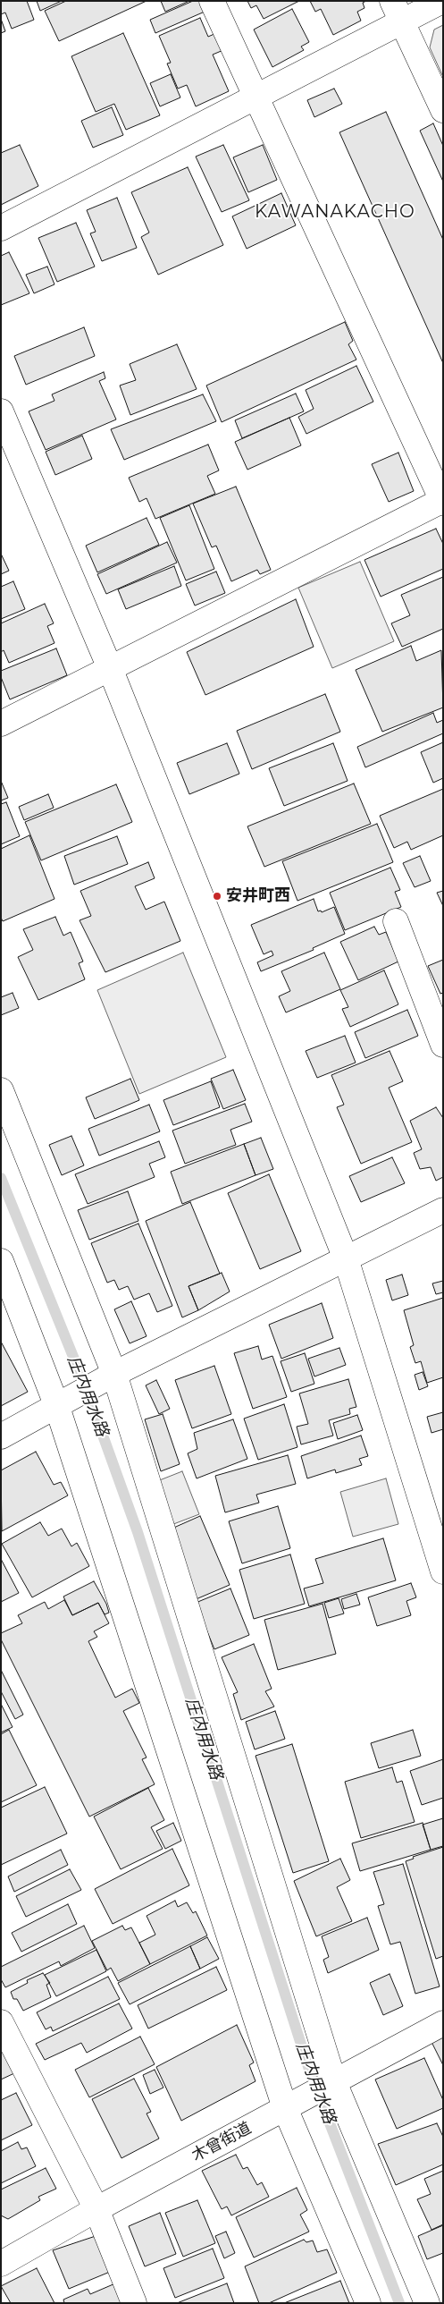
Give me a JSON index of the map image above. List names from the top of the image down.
{
  "streets": {
    "street": ["木曾街道"]
  },
  "districts": ["KAWANAKACHO"],
  "water": ["庄内用水路"],
  "places": ["安井町西"]
}
